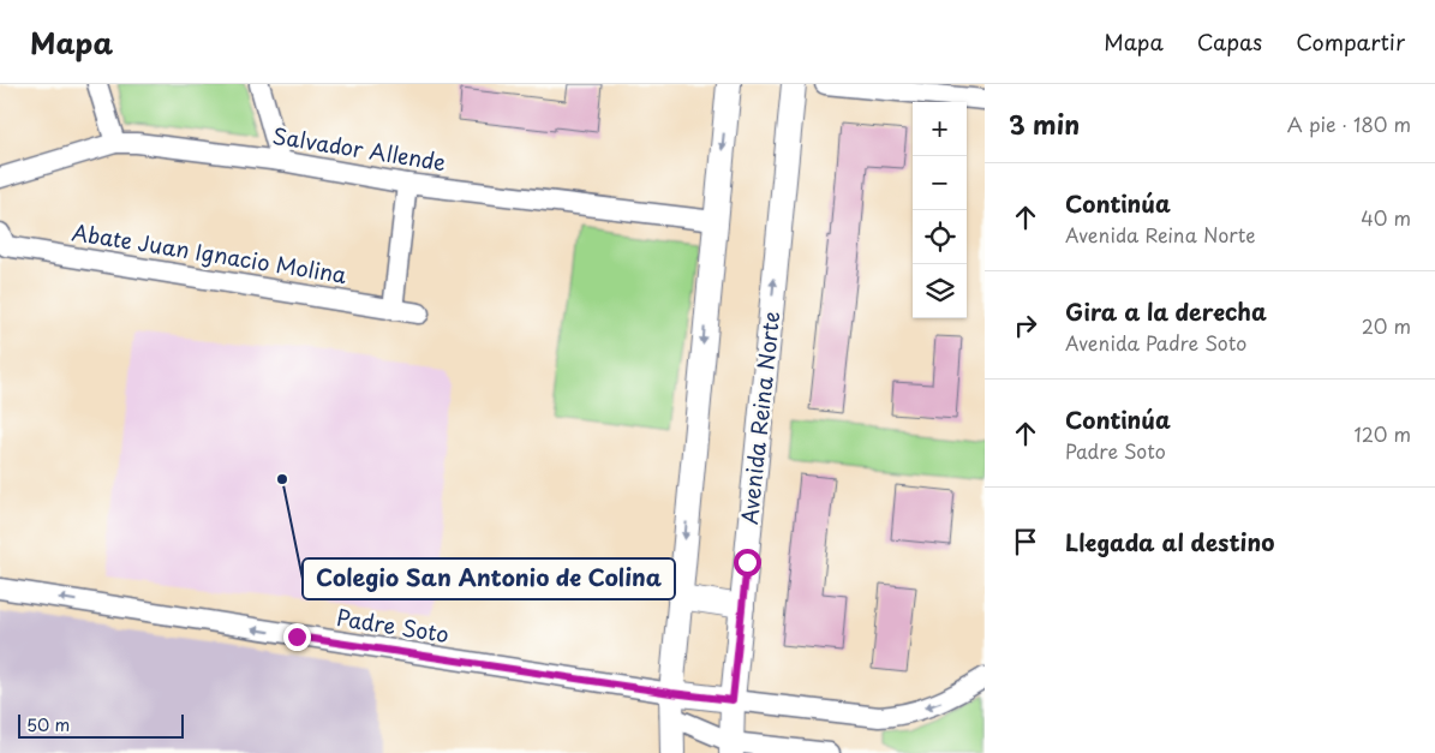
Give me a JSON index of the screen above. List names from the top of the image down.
{
  "streets": {
    "street": [
      "Salvador Allende",
      "Abate Juan Ignacio Molina",
      "Avenida Reina Norte",
      "Padre Soto"
    ]
  },
  "crossings": [
    ["Avenida Reina Norte", "Padre Soto"]
  ],
  "one_way": ["Padre Soto"],
  "places": ["Colegio San Antonio de Colina"],
  "scale_bar": "50 m",
  "page": {
    "header": "Mapa",
    "nav": ["Mapa", "Capas", "Compartir"],
    "heading": ["3 min", "A pie · 180 m"],
    "map_buttons": ["+", "−"],
    "list": [
      ["Continúa", "Avenida Reina Norte", "40 m"],
      ["Gira a la derecha", "Avenida Padre Soto", "20 m"],
      ["Continúa", "Padre Soto", "120 m"],
      "Llegada al destino"
    ],
    "scale": "50 m"
  }
}
